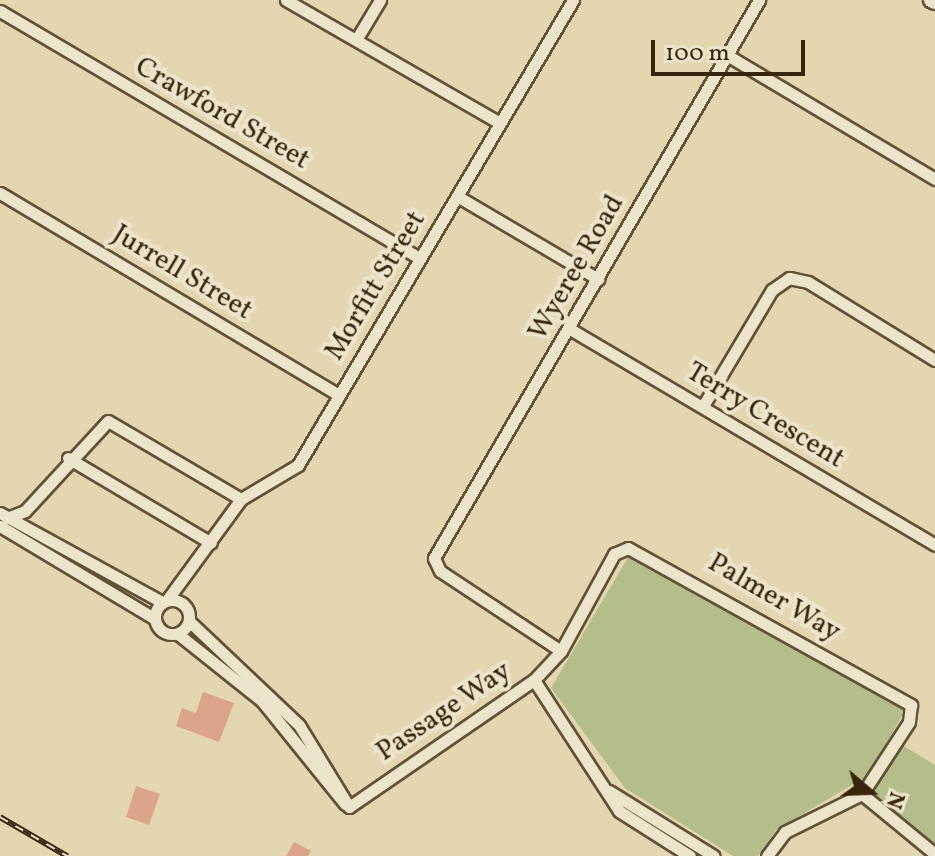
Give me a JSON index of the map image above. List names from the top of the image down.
{
  "streets": {
    "street": [
      "Crawford Street",
      "Wyeree Road",
      "Jurrell Street",
      "Morfitt Street",
      "Terry Crescent",
      "Palmer Way",
      "Passage Way"
    ]
  },
  "crossings": [
    ["Crawford Street", "Morfitt Street"],
    ["Wyeree Road", "Terry Crescent"],
    ["Wyeree Road", "Palmer Way"],
    ["Wyeree Road", "Passage Way"],
    ["Jurrell Street", "Morfitt Street"],
    ["Palmer Way", "Passage Way"]
  ],
  "scale_bar": "100 m",
  "north": "right"
}
